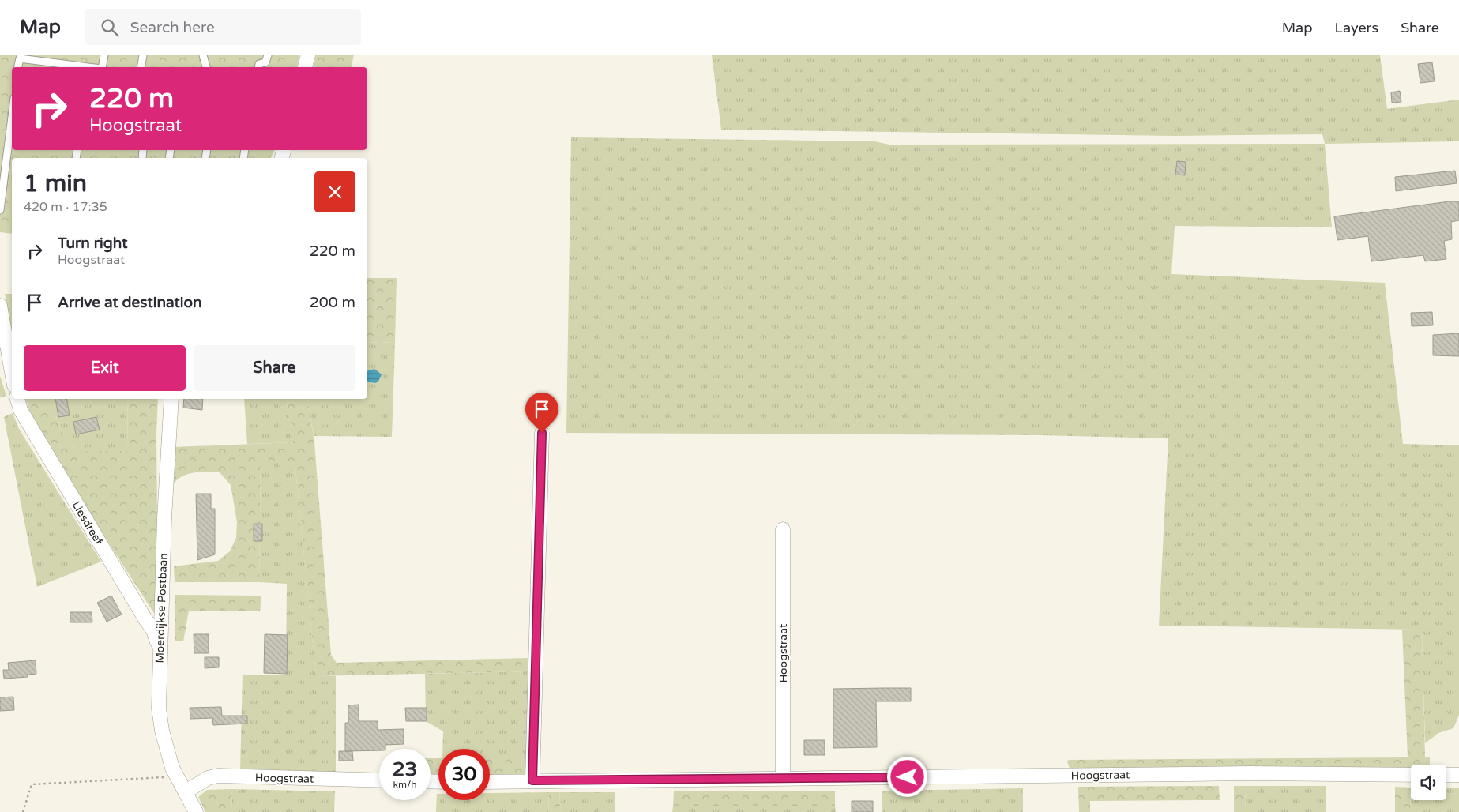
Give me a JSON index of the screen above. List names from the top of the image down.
{
  "streets": {
    "street": ["Liesdreef", "Moerdijkse Postbaan", "Hoogstraat"]
  },
  "crossings": [
    ["Liesdreef", "Moerdijkse Postbaan"],
    ["Moerdijkse Postbaan", "Hoogstraat"]
  ],
  "page": {
    "header": "Map",
    "search": "Search here",
    "nav": ["Map", "Layers", "Share"],
    "turn": ["220 m", "Hoogstraat"],
    "heading": ["1 min", "420 m · 17:35"],
    "list": [
      {
        "name": "Turn right",
        "note": "Hoogstraat",
        "value": "220 m"
      },
      {
        "name": "Arrive at destination",
        "value": "200 m"
      }
    ],
    "buttons": ["Exit", "Share"],
    "speed": "23 km/h",
    "limit": "30"
  }
}
